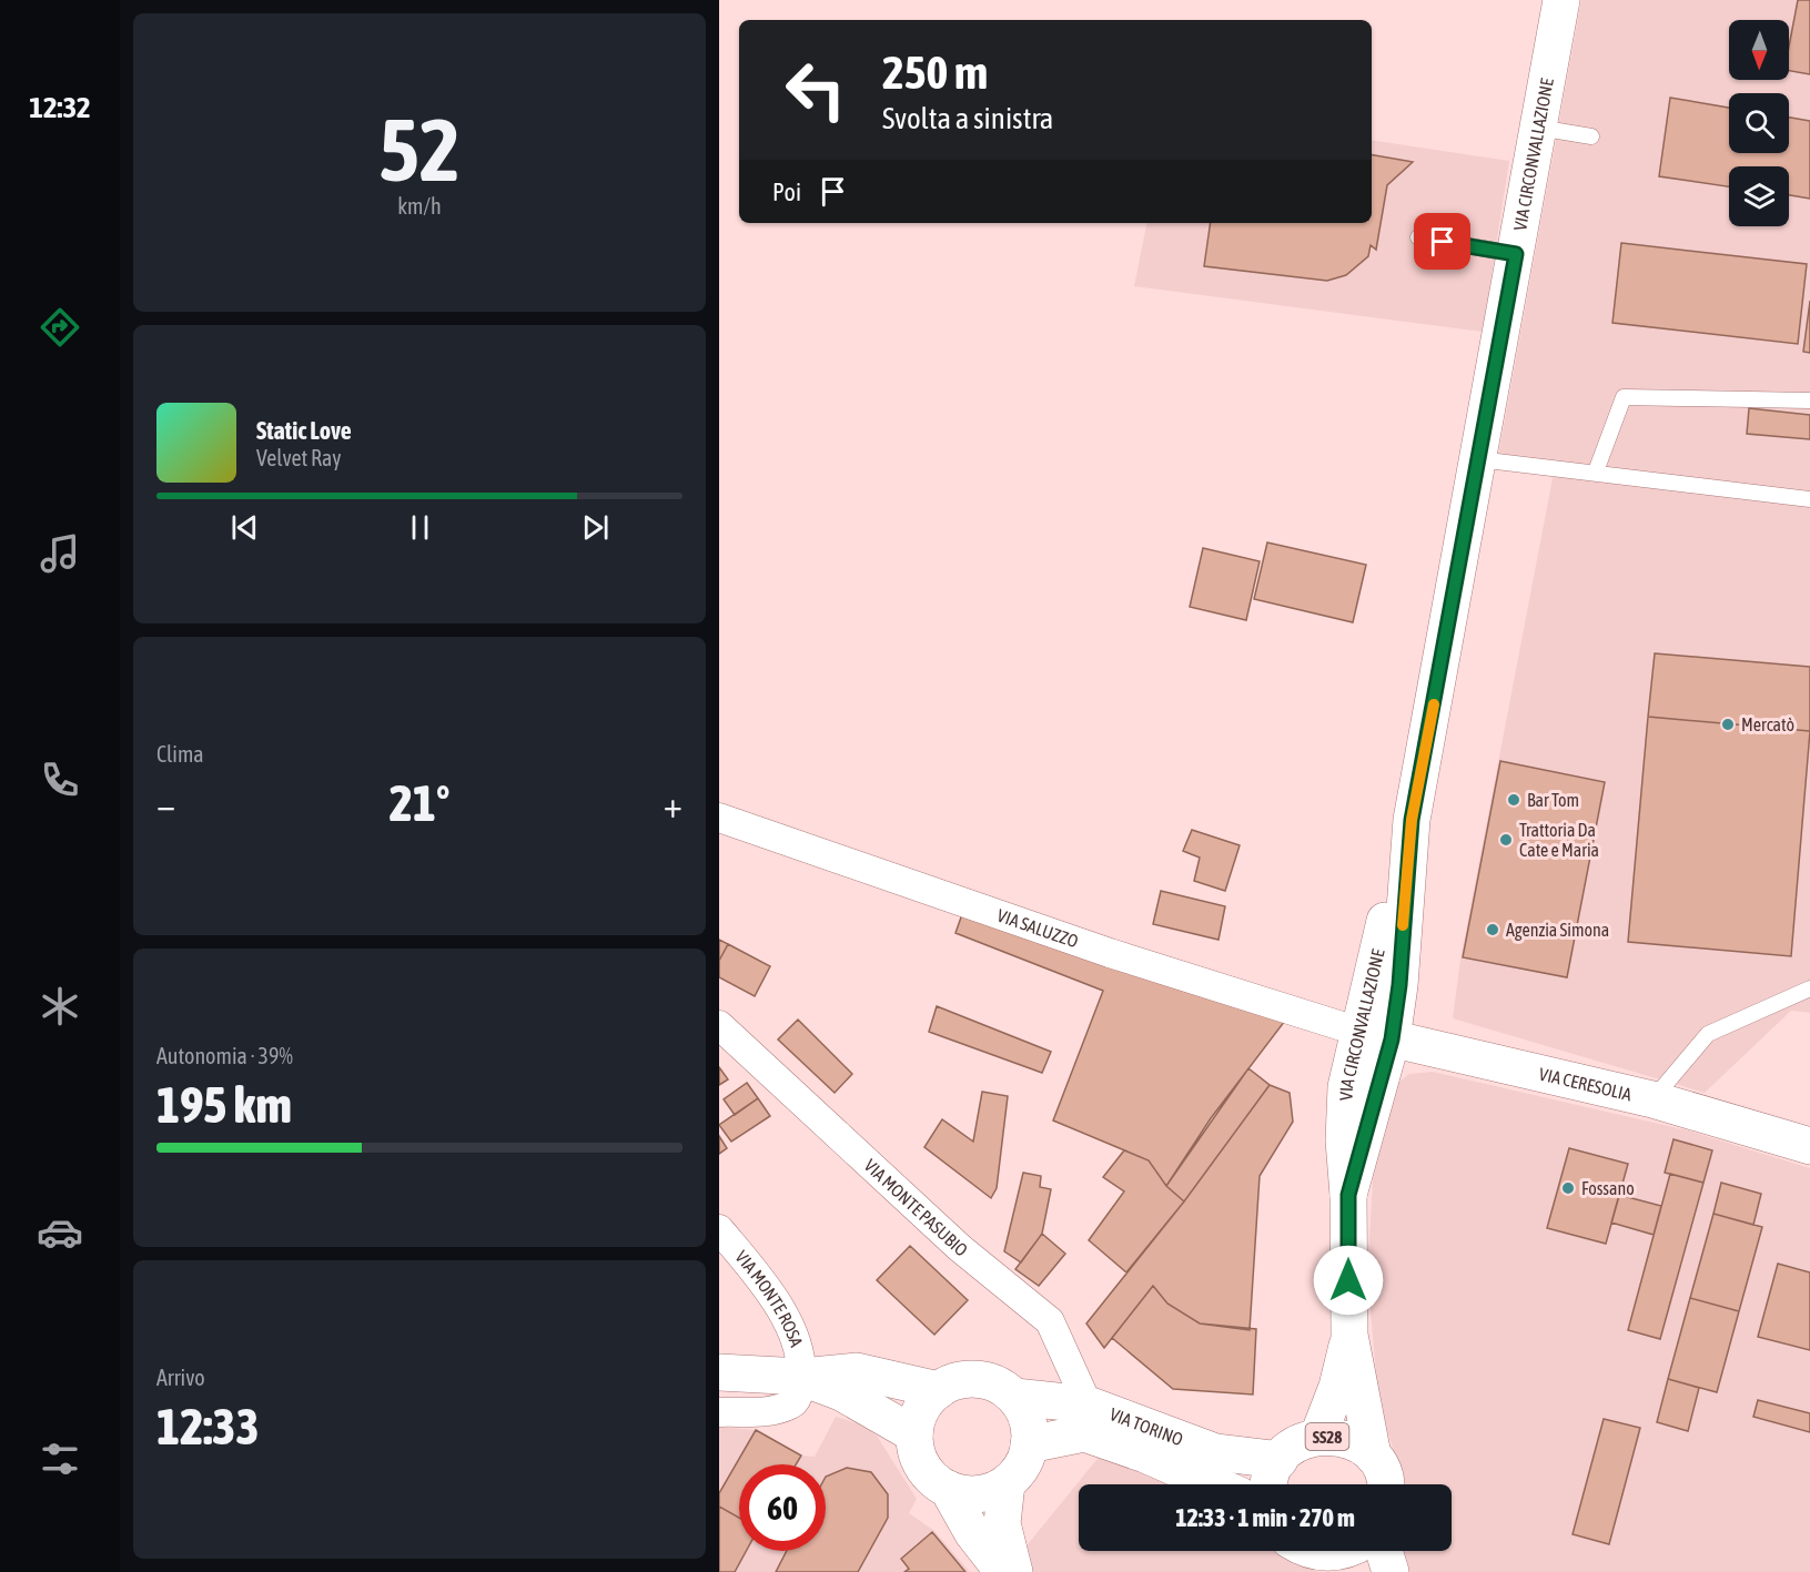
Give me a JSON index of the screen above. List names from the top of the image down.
{
  "streets": {
    "main road": [
      "VIA CIRCONVALLAZIONE",
      "VIA CERESOLIA",
      "VIA TORINO",
      "SS28"
    ],
    "street": ["VIA SALUZZO", "VIA MONTE PASUBIO", "VIA MONTE ROSA"]
  },
  "crossings": [
    ["VIA CIRCONVALLAZIONE", "VIA SALUZZO"],
    ["VIA CIRCONVALLAZIONE", "VIA CERESOLIA"],
    ["VIA CIRCONVALLAZIONE", "SS28"],
    ["VIA SALUZZO", "VIA CERESOLIA"],
    ["VIA MONTE PASUBIO", "VIA TORINO"],
    ["VIA TORINO", "SS28"]
  ],
  "places": [
    "Mercatò",
    "Bar Tom",
    "Trattoria Da Cate e Maria",
    "Agenzia Simona",
    "Fossano"
  ],
  "north": "bottom",
  "page": {
    "tabs": "12:32",
    "tile": [
      ["52", "km/h"],
      "Clima",
      ["Autonomia · 39%", "195 km"],
      ["Arrivo", "12:33"]
    ],
    "turn": ["250 m", "Svolta a sinistra"],
    "then": "Poi",
    "song": ["Static Love", "Velvet Ray"],
    "heat": ["−", "21°", "+"],
    "limit": "60",
    "trip": "12:33 · 1 min · 270 m"
  }
}
